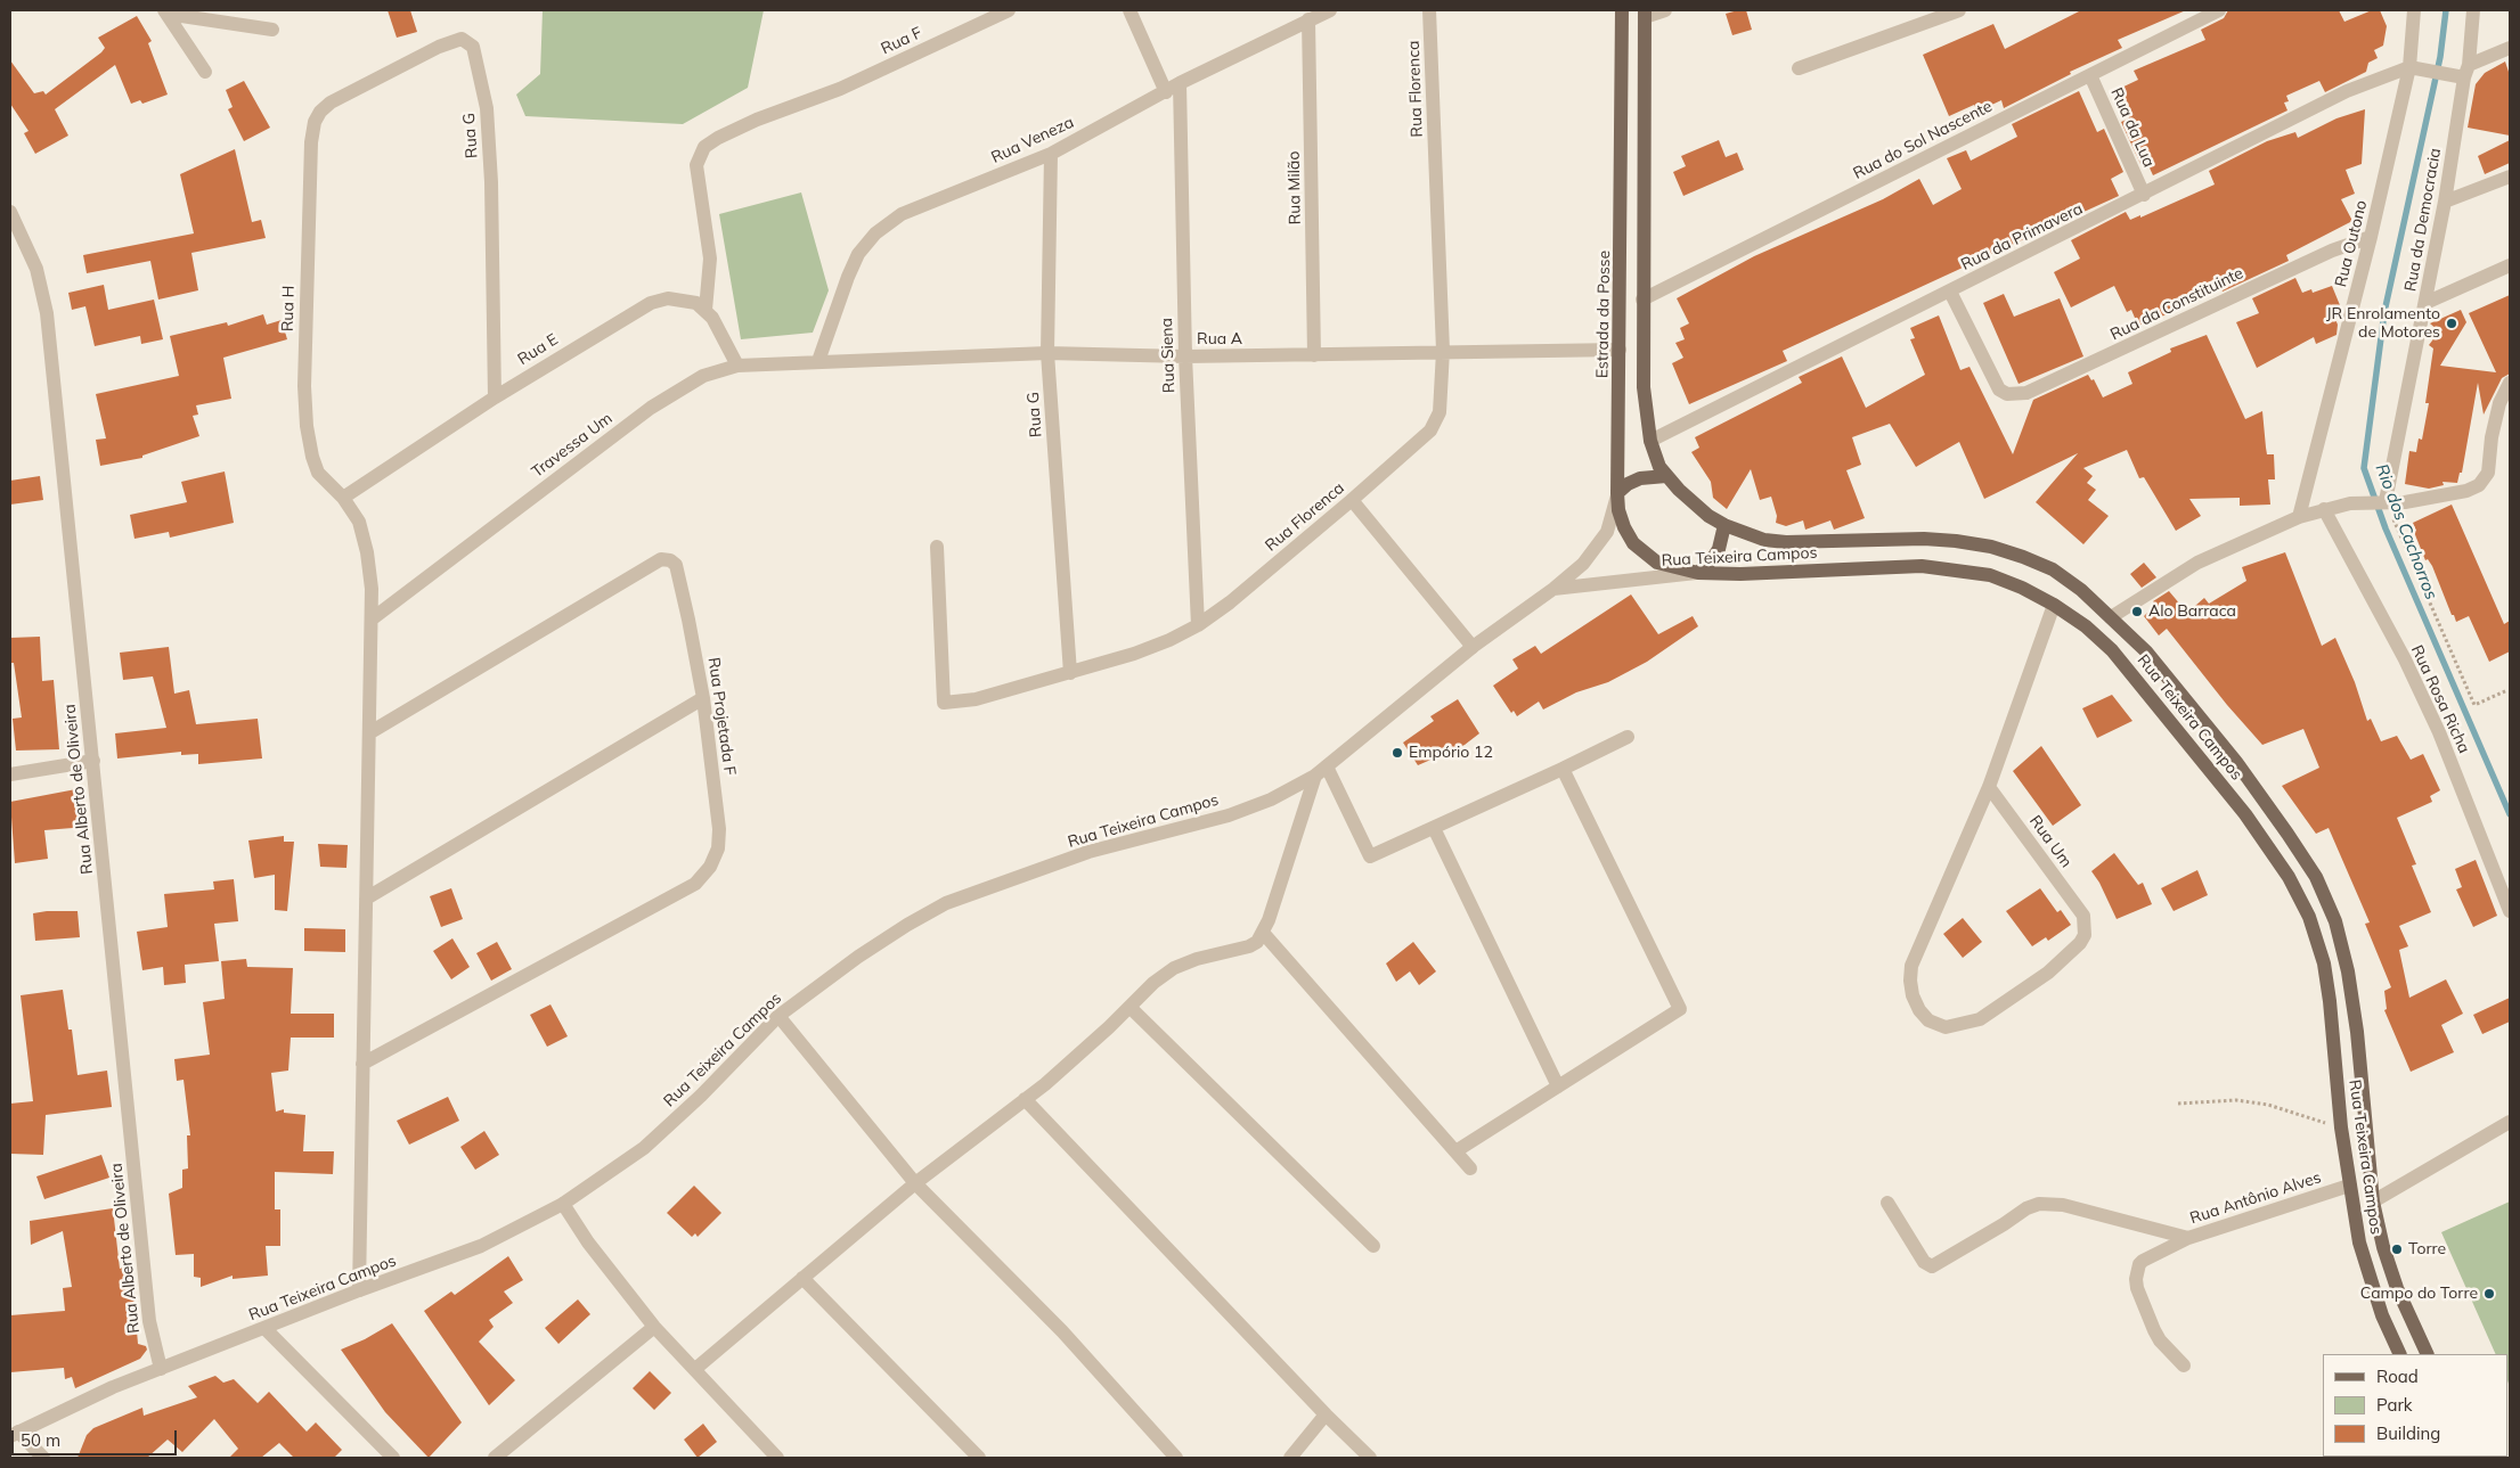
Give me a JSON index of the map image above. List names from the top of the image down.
{
  "streets": {
    "main road": ["Estrada da Posse", "Rua Teixeira Campos"],
    "street": [
      "Rua F",
      "Rua Florenca",
      "Rua da Lua",
      "Rua G",
      "Rua Veneza",
      "Rua do Sol Nascente",
      "Rua Milão",
      "Rua da Democracia",
      "Rua da Primavera",
      "Rua Outono",
      "Rua da Constituinte",
      "Rua H",
      "Rua A",
      "Rua E",
      "Rua Siena",
      "Travessa Um",
      "Rua Rosa Richa",
      "Rua Projetada F",
      "Rua Alberto de Oliveira",
      "Rua Um",
      "Rua Antônio Alves"
    ]
  },
  "crossings": [
    ["Rua F", "Rua E"],
    ["Rua Florenca", "Rua G"],
    ["Rua Florenca", "Rua A"],
    ["Rua Florenca", "Rua Siena"],
    ["Rua da Lua", "Rua do Sol Nascente"],
    ["Rua da Lua", "Rua da Primavera"],
    ["Rua G", "Rua Veneza"],
    ["Rua G", "Rua H"],
    ["Rua G", "Rua A"],
    ["Rua G", "Rua E"],
    ["Rua Veneza", "Rua Milão"],
    ["Rua Veneza", "Rua A"],
    ["Rua Veneza", "Rua Siena"],
    ["Rua Veneza", "Travessa Um"],
    ["Rua Milão", "Rua A"],
    ["Rua da Primavera", "Rua Outono"],
    ["Rua da Primavera", "Rua da Constituinte"],
    ["Rua Outono", "Rua da Constituinte"],
    ["Rua H", "Rua E"],
    ["Rua H", "Travessa Um"],
    ["Rua H", "Rua Teixeira Campos"],
    ["Rua H", "Rua Projetada F"],
    ["Estrada da Posse", "Rua A"],
    ["Estrada da Posse", "Rua Teixeira Campos"],
    ["Rua A", "Rua Siena"],
    ["Rua A", "Travessa Um"],
    ["Rua Teixeira Campos", "Rua Alberto de Oliveira"],
    ["Rua Teixeira Campos", "Rua Antônio Alves"]
  ],
  "water": ["Rio dos Cachorros"],
  "places": [
    "JR Enrolamento de Motores",
    "Alo Barraca",
    "Empório 12",
    "Torre",
    "Campo do Torre"
  ],
  "legend": ["Road", "Park", "Building"],
  "scale_bar": "50 m"
}
